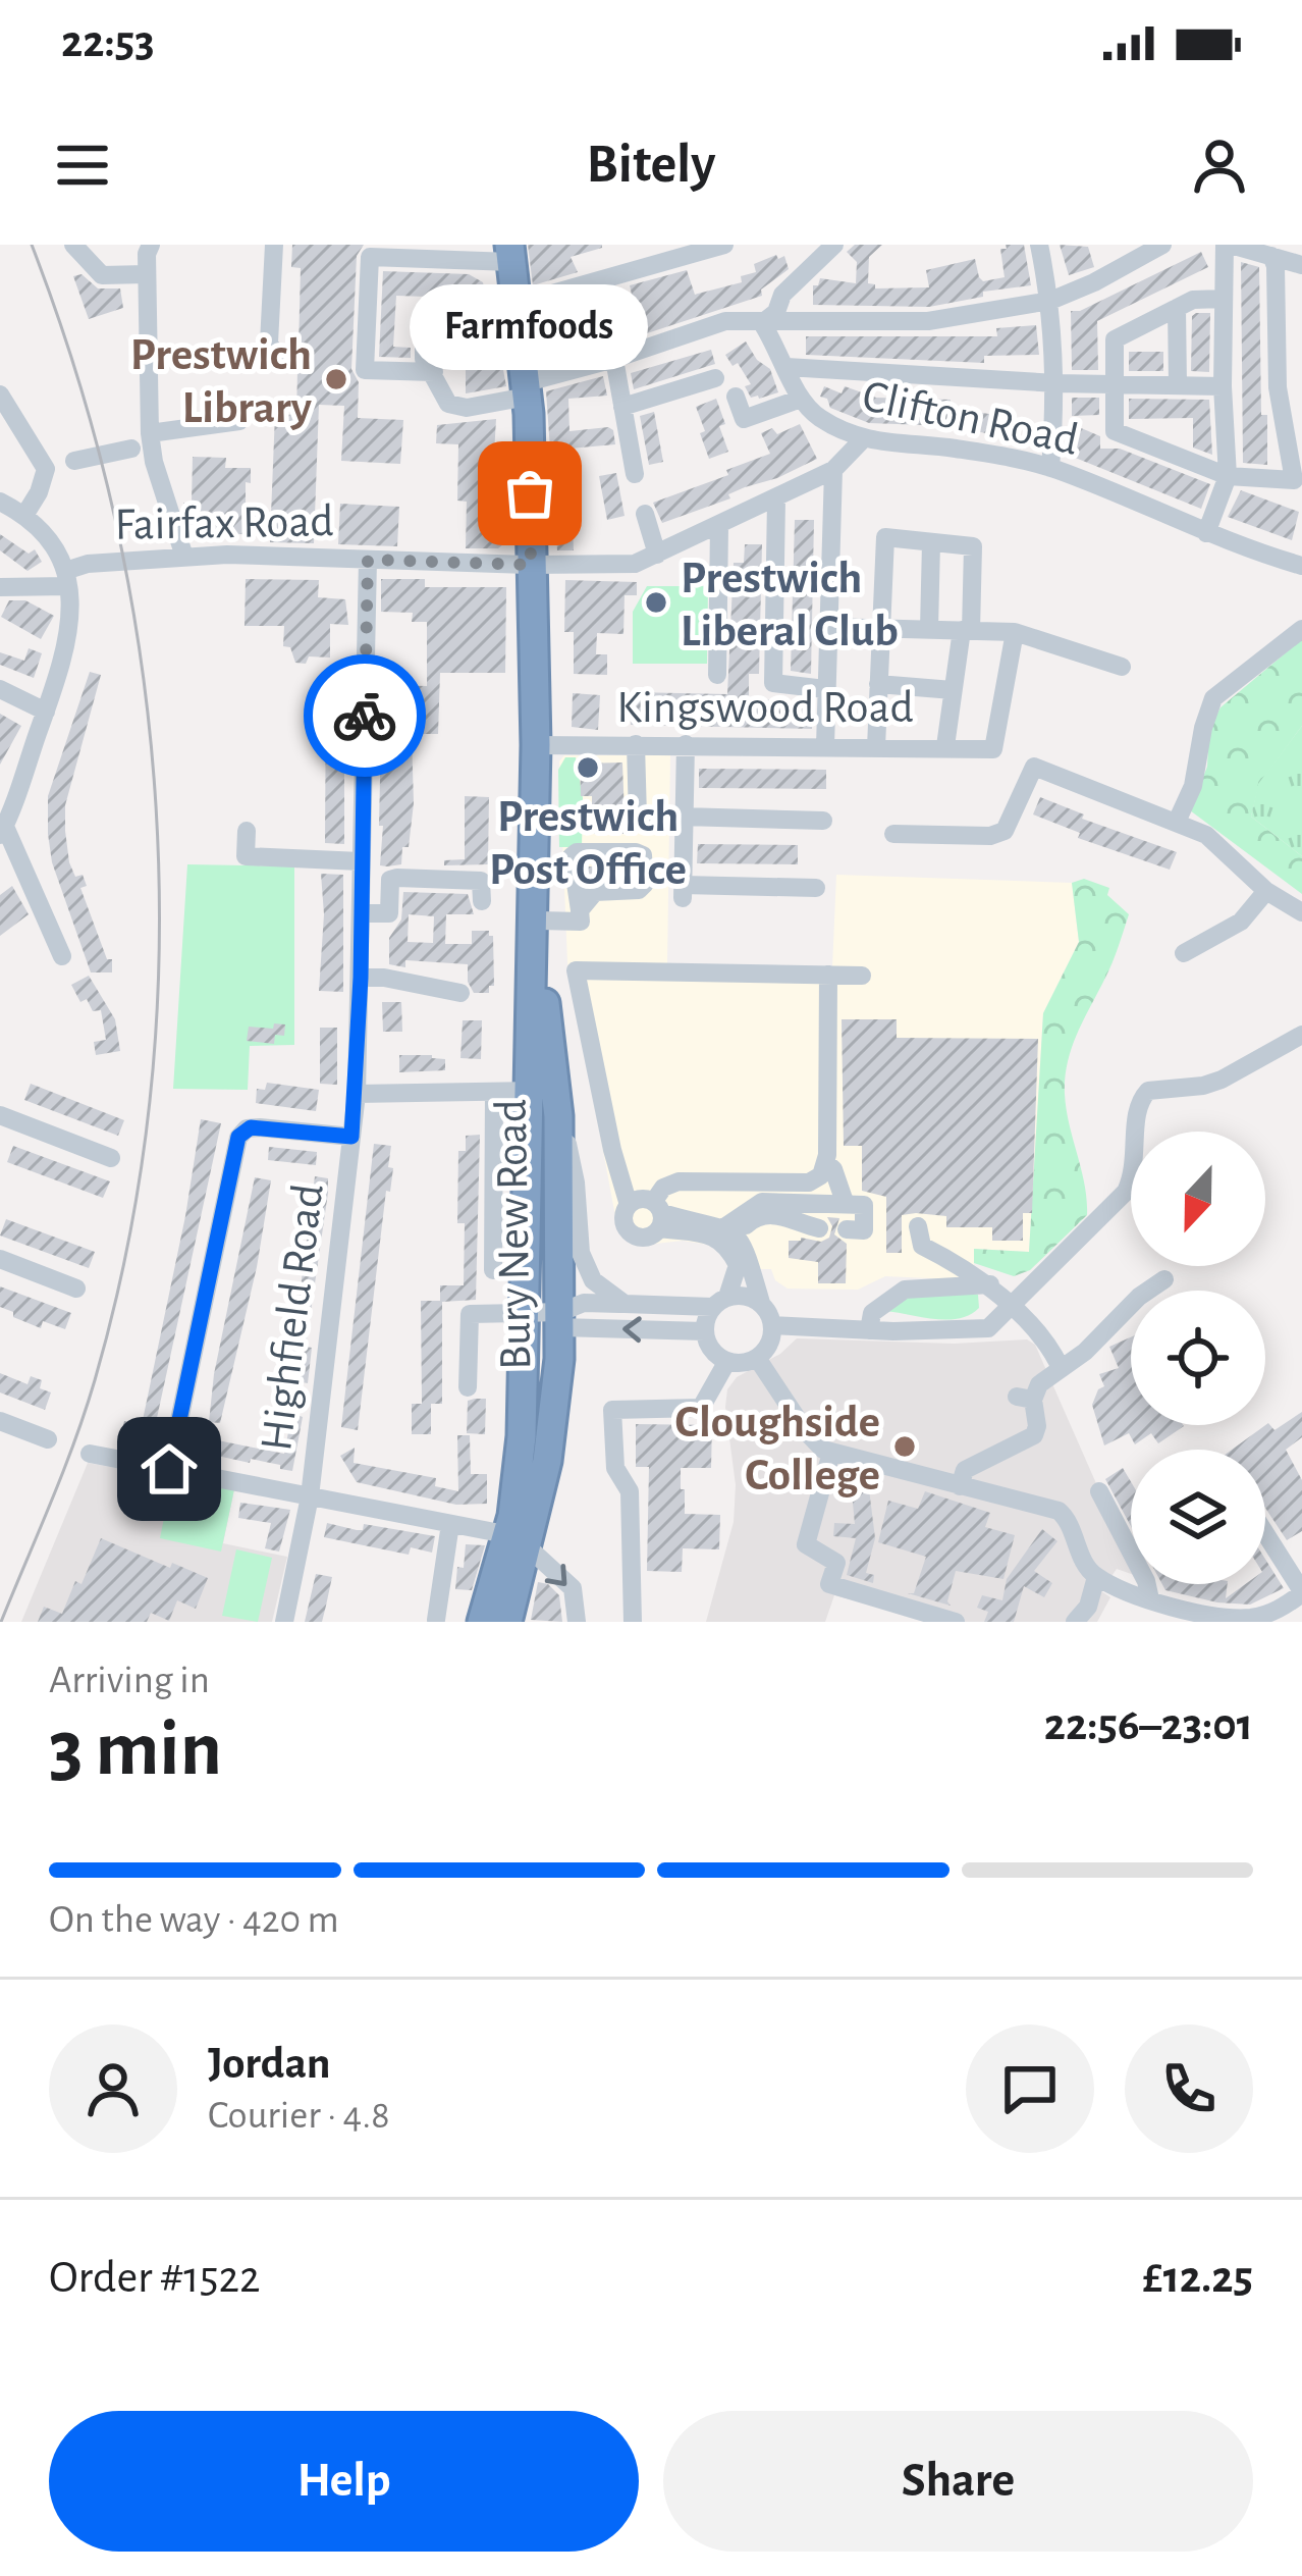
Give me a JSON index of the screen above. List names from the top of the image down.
{
  "streets": {
    "highway": ["Bury New Road"],
    "street": [
      "Clifton Road",
      "Fairfax Road",
      "Kingswood Road",
      "Highfield Road"
    ]
  },
  "crossings": [
    ["Clifton Road", "Fairfax Road"],
    ["Fairfax Road", "Bury New Road"],
    ["Fairfax Road", "Highfield Road"],
    ["Kingswood Road", "Bury New Road"]
  ],
  "places": [
    "Prestwich Library",
    "Farmfoods",
    "Prestwich Liberal Club",
    "Prestwich Post Office",
    "Cloughside College"
  ],
  "north": "bottom",
  "page": {
    "status": "22:53",
    "header": "Bitely",
    "bubble": "Farmfoods",
    "heading": ["3 min", "Arriving in", "22:56–23:01"],
    "panel": [
      "Jordan",
      "Courier · 4.8",
      "Order #1522",
      "£12.25"
    ],
    "bar": "On the way · 420 m",
    "buttons": ["Help", "Share"]
  }
}
